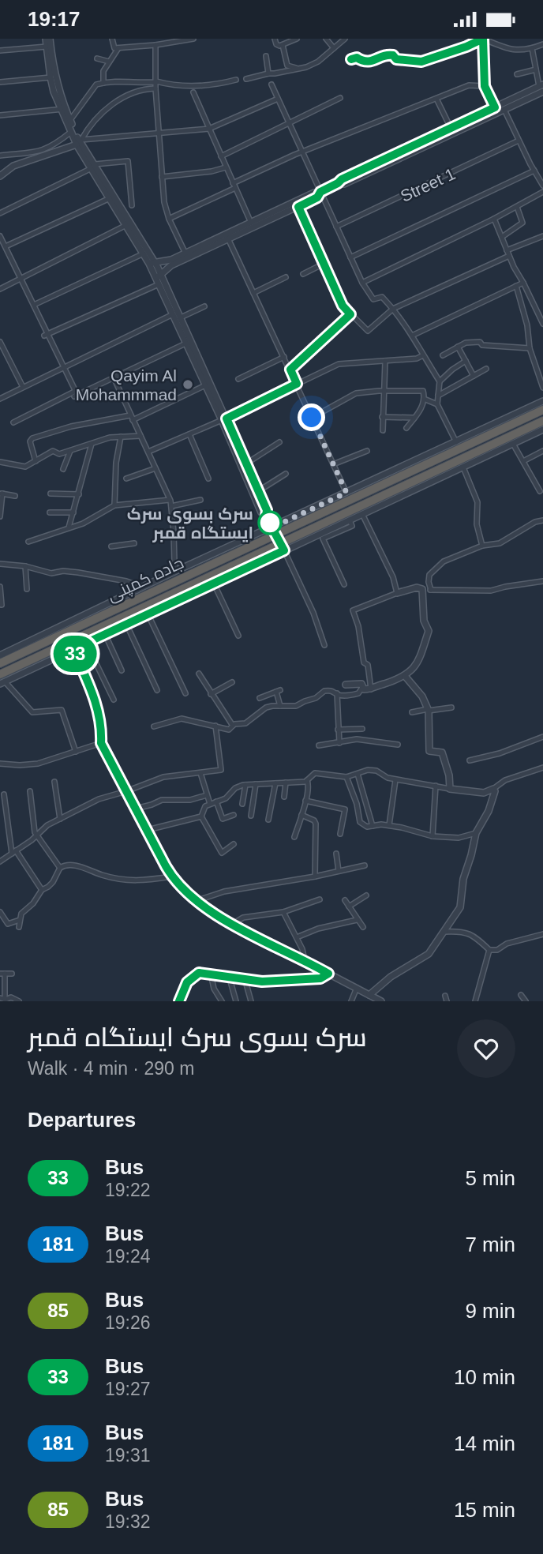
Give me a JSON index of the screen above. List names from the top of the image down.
{
  "streets": {
    "highway": ["جاده کمپنی"],
    "street": ["Street 1"]
  },
  "places": ["Qayim Al Mohammmad", "سرک بسوی سرک ایستگاه قمبر"],
  "lines": ["bus line 33"],
  "page": {
    "status": "19:17",
    "on_map": "33",
    "heading": [
      ["سرک بسوی سرک ایستگاه قمبر", "Walk · 4 min · 290 m"],
      "Departures"
    ],
    "list": [
      {
        "mark": "33",
        "name": "Bus",
        "note": "19:22",
        "value": "5 min"
      },
      {
        "mark": "181",
        "name": "Bus",
        "note": "19:24",
        "value": "7 min"
      },
      {
        "mark": "85",
        "name": "Bus",
        "note": "19:26",
        "value": "9 min"
      },
      {
        "mark": "33",
        "name": "Bus",
        "note": "19:27",
        "value": "10 min"
      },
      {
        "mark": "181",
        "name": "Bus",
        "note": "19:31",
        "value": "14 min"
      },
      {
        "mark": "85",
        "name": "Bus",
        "note": "19:32",
        "value": "15 min"
      }
    ]
  }
}
